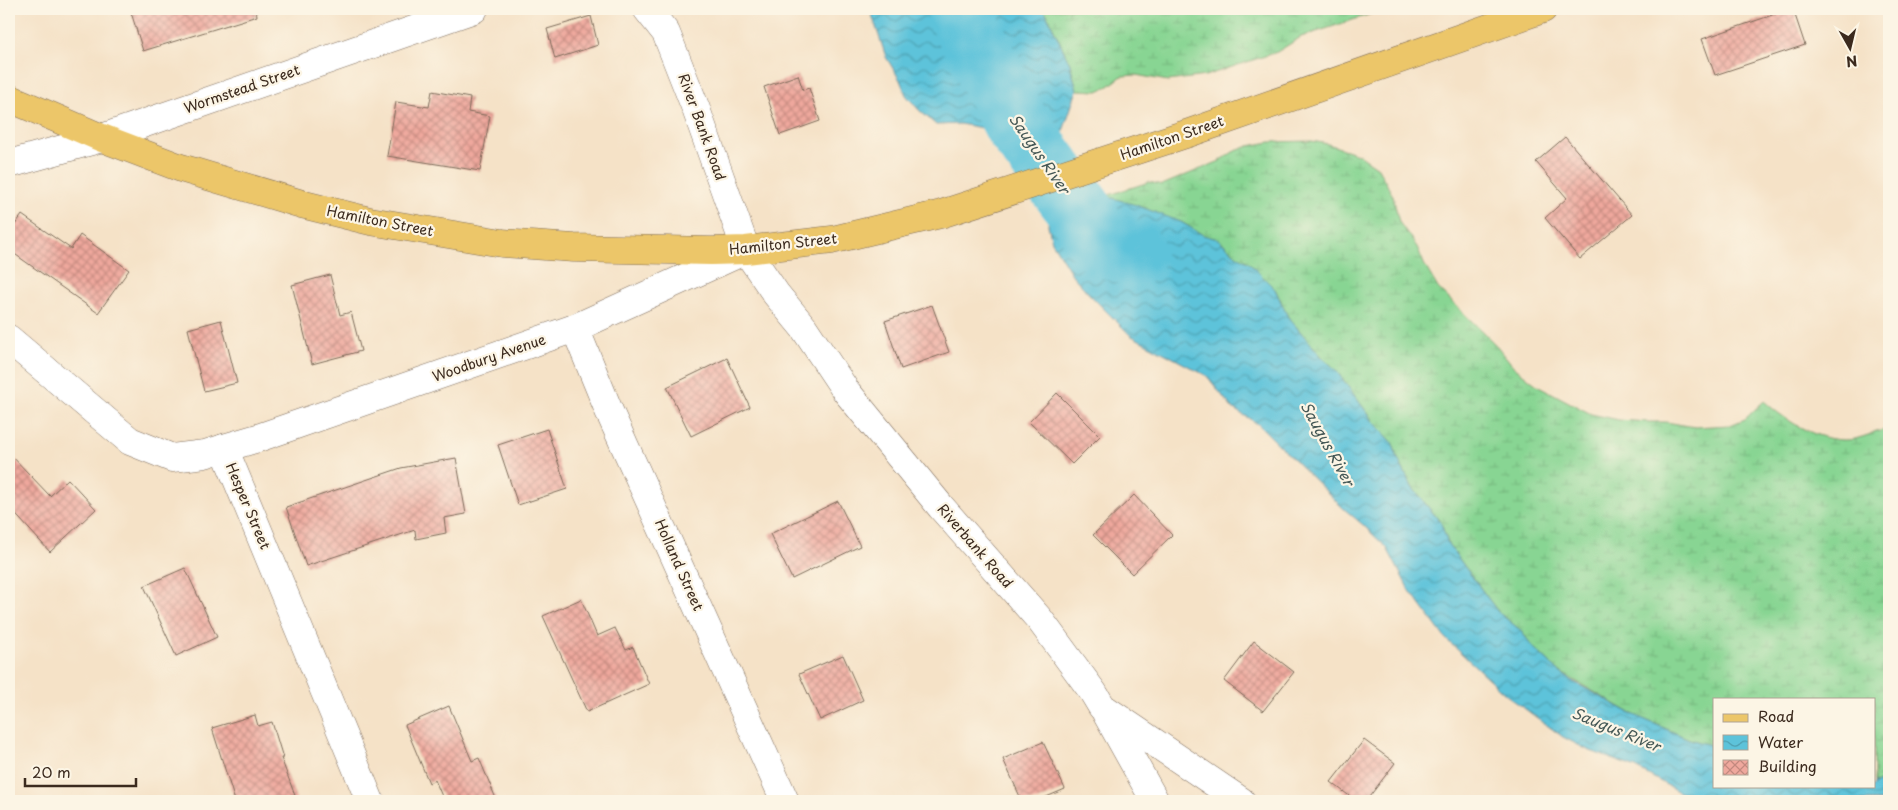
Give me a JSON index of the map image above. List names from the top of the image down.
{
  "streets": {
    "main road": ["Hamilton Street"],
    "street": [
      "Wormstead Street",
      "River Bank Road",
      "Woodbury Avenue",
      "Hesper Street",
      "Riverbank Road",
      "Holland Street"
    ]
  },
  "crossings": [
    ["Wormstead Street", "Hamilton Street"],
    ["River Bank Road", "Hamilton Street"],
    ["River Bank Road", "Woodbury Avenue"],
    ["River Bank Road", "Riverbank Road"],
    ["Hamilton Street", "Woodbury Avenue"],
    ["Hamilton Street", "Riverbank Road"],
    ["Woodbury Avenue", "Hesper Street"],
    ["Woodbury Avenue", "Riverbank Road"],
    ["Woodbury Avenue", "Holland Street"]
  ],
  "water": ["Saugus River"],
  "legend": ["Road", "Water", "Building"],
  "scale_bar": "20 m",
  "north": "bottom"
}
